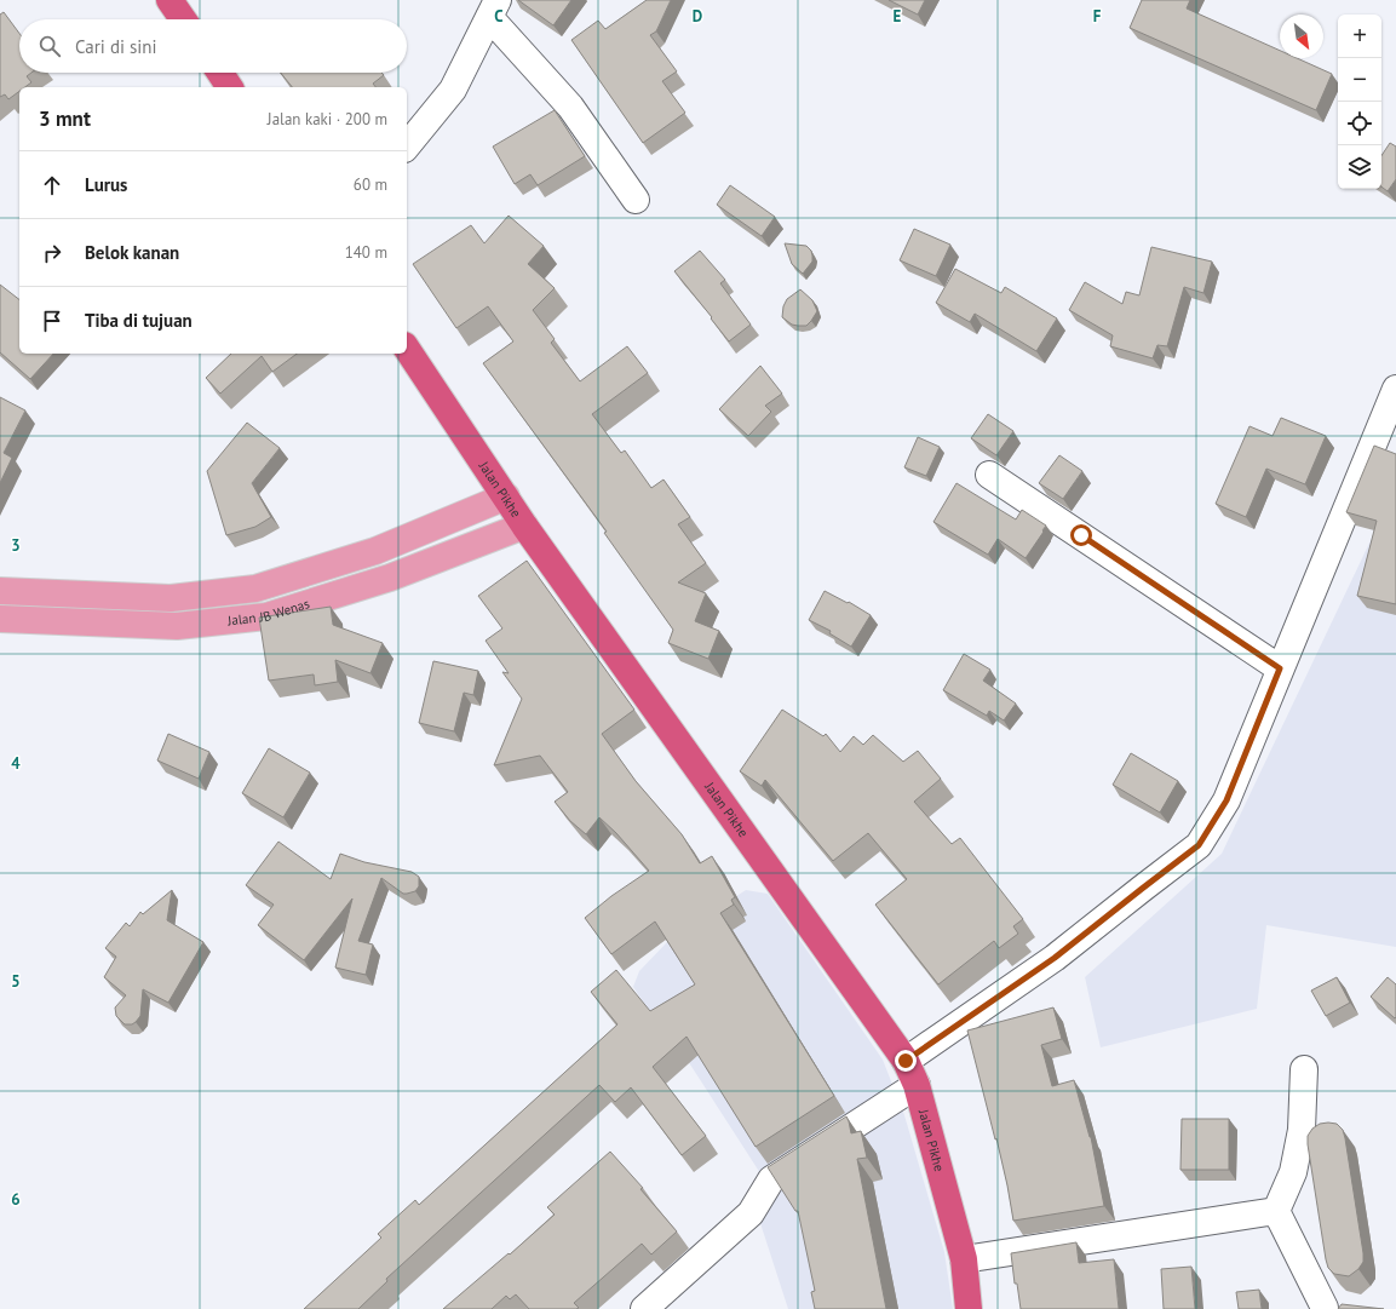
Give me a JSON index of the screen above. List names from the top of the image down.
{
  "streets": {
    "highway": ["Jalan Pikhe"],
    "main road": ["Jalan JB Wenas"]
  },
  "crossings": [
    ["Jalan Pikhe", "Jalan JB Wenas"]
  ],
  "north": "bottom right",
  "page": {
    "map_buttons": ["+", "−"],
    "search": "Cari di sini",
    "heading": ["3 mnt", "Jalan kaki · 200 m"],
    "list": [
      ["Lurus", "60 m"],
      ["Belok kanan", "140 m"],
      "Tiba di tujuan"
    ]
  },
  "grid": {
    "columns": [
      "C",
      "D",
      "E",
      "F"
    ],
    "rows": [
      "3",
      "4",
      "5",
      "6"
    ]
  }
}
